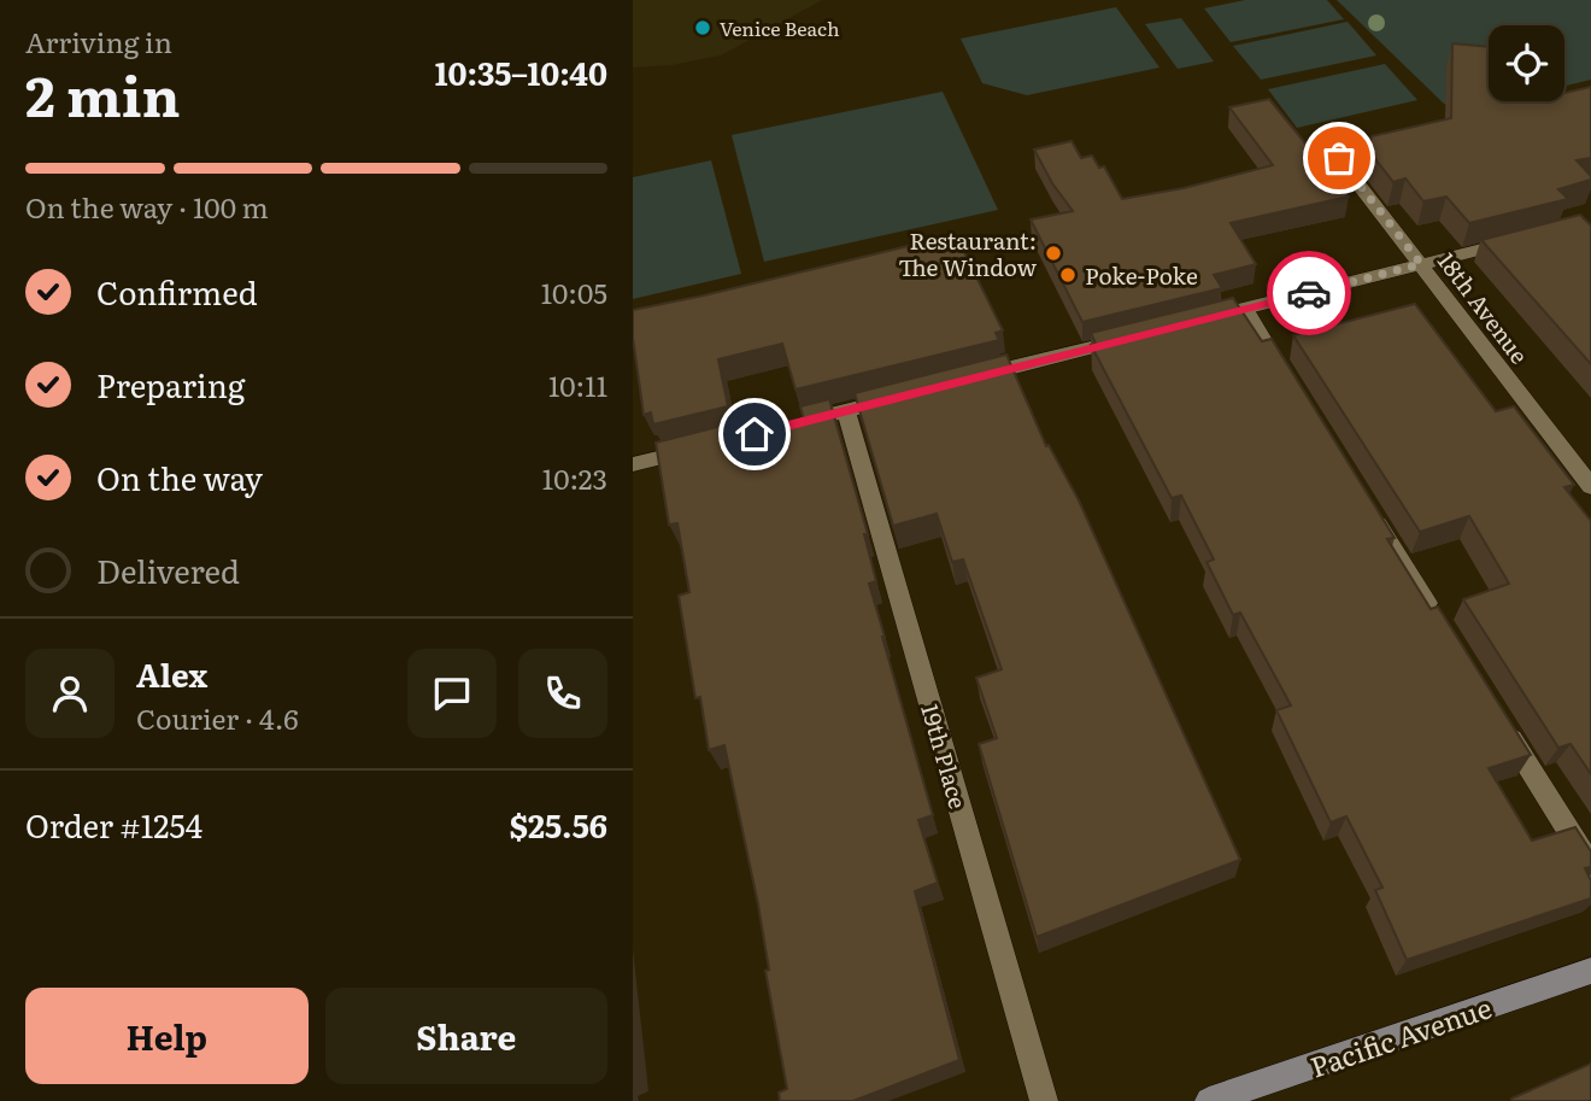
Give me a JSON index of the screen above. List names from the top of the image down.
{
  "streets": {
    "main road": ["Pacific Avenue"],
    "street": ["18th Avenue", "19th Place"]
  },
  "places": ["Venice Beach", "Restaurant: The Window", "Poke-Poke"],
  "page": {
    "heading": ["2 min", "Arriving in", "10:35–10:40"],
    "panel": [
      "Alex",
      "Courier · 4.6",
      "Order #1254",
      "$25.56"
    ],
    "bar": "On the way · 100 m",
    "list": [
      ["Confirmed", "10:05"],
      ["Preparing", "10:11"],
      ["On the way", "10:23"],
      "Delivered"
    ],
    "buttons": ["Help", "Share"]
  }
}
